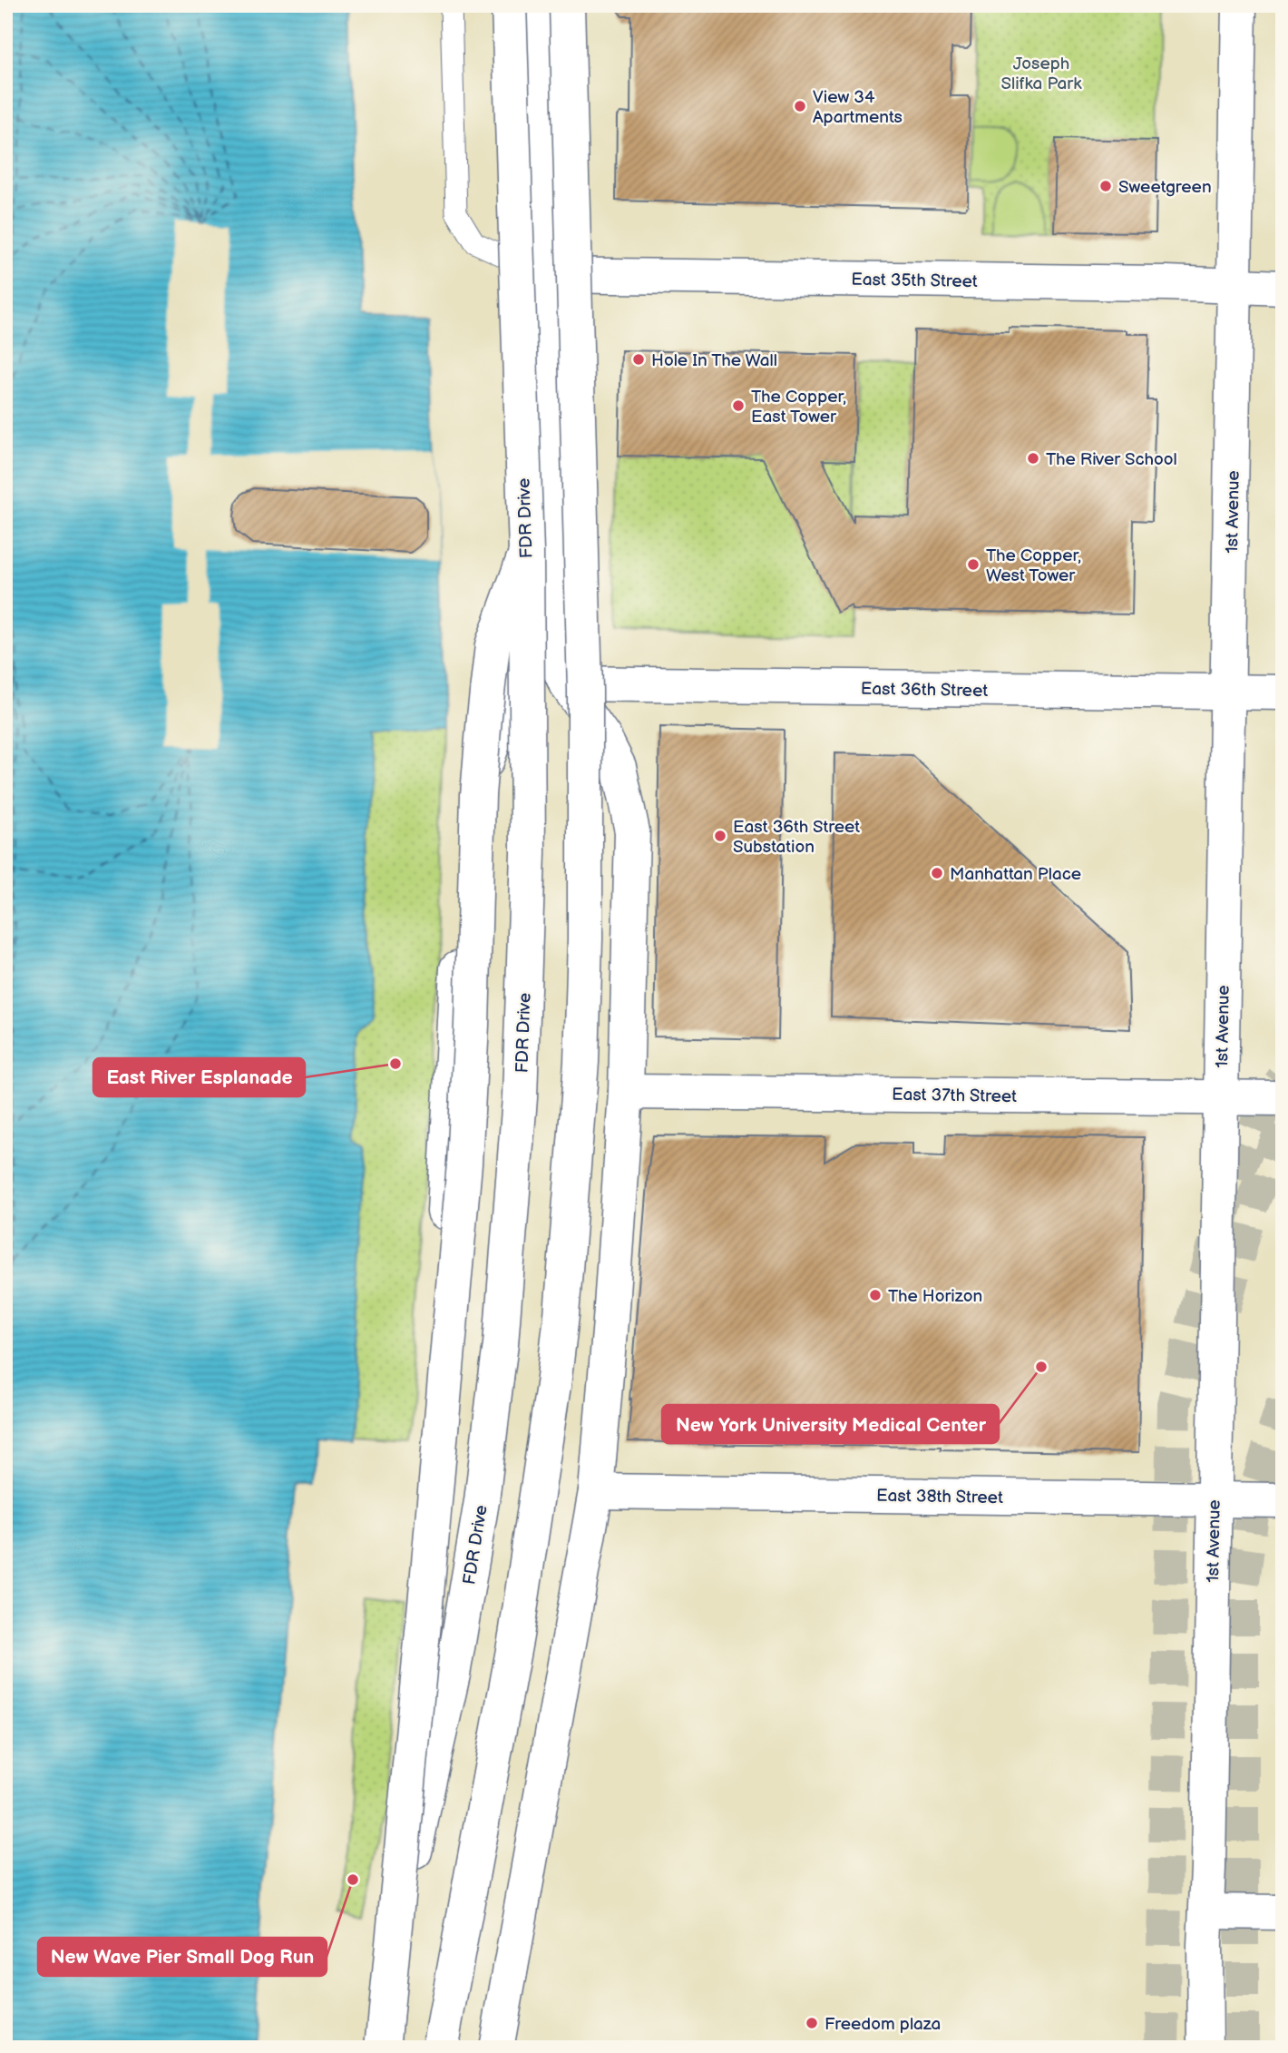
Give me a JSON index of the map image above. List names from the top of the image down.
{
  "streets": {
    "main road": [
      "East 35th Street",
      "1st Avenue",
      "FDR Drive",
      "East 36th Street",
      "East 37th Street",
      "East 38th Street"
    ]
  },
  "crossings": [
    ["East 35th Street", "1st Avenue"],
    ["East 35th Street", "FDR Drive"],
    ["1st Avenue", "East 36th Street"],
    ["1st Avenue", "East 37th Street"],
    ["1st Avenue", "East 38th Street"],
    ["FDR Drive", "East 36th Street"],
    ["FDR Drive", "East 37th Street"],
    ["FDR Drive", "East 38th Street"]
  ],
  "parks": ["Joseph Slifka Park"],
  "places": [
    "View 34 Apartments",
    "Sweetgreen",
    "Hole In The Wall",
    "The Copper, East Tower",
    "The River School",
    "The Copper, West Tower",
    "East 36th Street Substation",
    "Manhattan Place",
    "East River Esplanade",
    "The Horizon",
    "New York University Medical Center",
    "New Wave Pier Small Dog Run",
    "Freedom plaza"
  ]
}
